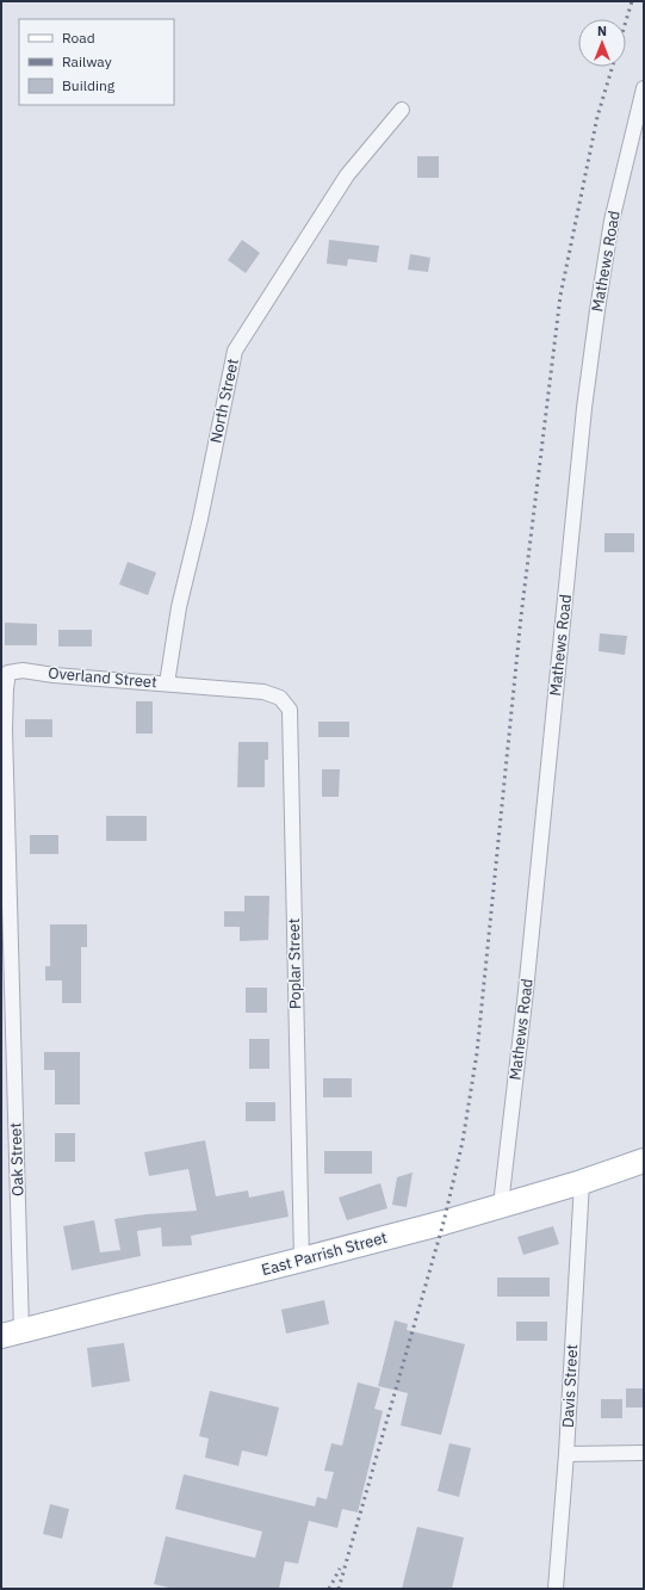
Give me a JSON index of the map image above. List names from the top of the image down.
{
  "streets": {
    "main road": ["East Parrish Street"],
    "street": [
      "Mathews Road",
      "North Street",
      "Overland Street",
      "Poplar Street",
      "Oak Street",
      "Davis Street"
    ]
  },
  "crossings": [
    ["Mathews Road", "East Parrish Street"],
    ["North Street", "Overland Street"],
    ["Overland Street", "Poplar Street"],
    ["Overland Street", "Oak Street"],
    ["Poplar Street", "East Parrish Street"],
    ["Oak Street", "East Parrish Street"],
    ["East Parrish Street", "Davis Street"]
  ],
  "legend": ["Road", "Railway", "Building"],
  "north": "top"
}
